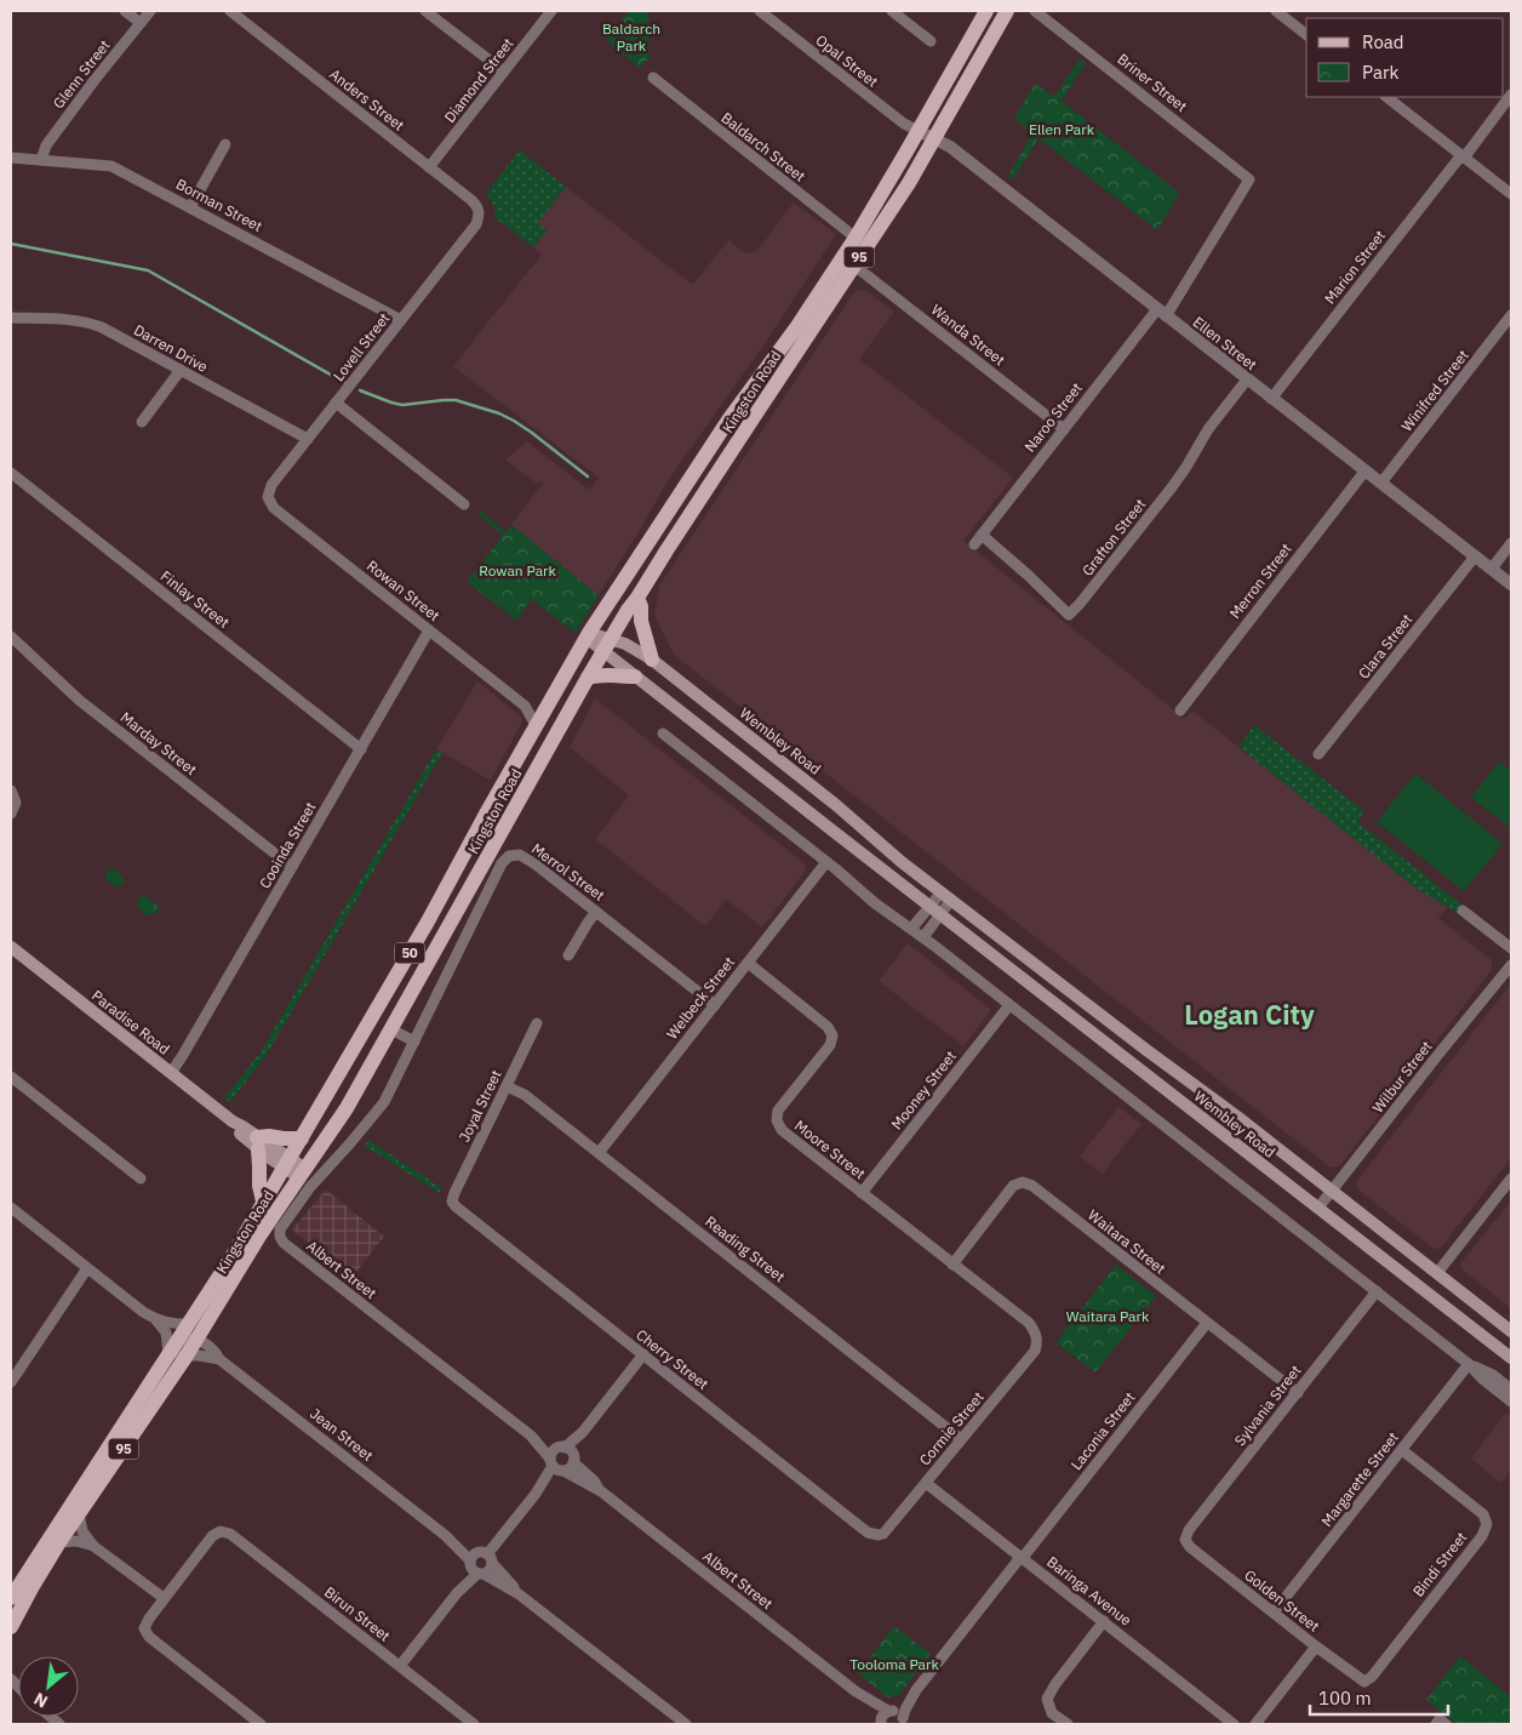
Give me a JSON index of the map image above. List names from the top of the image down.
{
  "streets": {
    "main road": [
      "95",
      "Kingston Road",
      "Wembley Road",
      "50",
      "Paradise Road"
    ],
    "street": [
      "Opal Street",
      "Glenn Street",
      "Diamond Street",
      "Briner Street",
      "Anders Street",
      "Baldarch Street",
      "Borman Street",
      "Marion Street",
      "Wanda Street",
      "Ellen Street",
      "Lovell Street",
      "Darren Drive",
      "Winifred Street",
      "Naroo Street",
      "Grafton Street",
      "Merron Street",
      "Rowan Street",
      "Finlay Street",
      "Clara Street",
      "Marday Street",
      "Cooinda Street",
      "Merrol Street",
      "Welbeck Street",
      "Wilbur Street",
      "Mooney Street",
      "Joyal Street",
      "Moore Street",
      "Waitara Street",
      "Reading Street",
      "Albert Street",
      "Cherry Street",
      "Sylvania Street",
      "Cormie Street",
      "Laconia Street",
      "Jean Street",
      "Margarette Street",
      "Bindi Street",
      "Baringa Avenue",
      "Golden Street",
      "Birun Street"
    ]
  },
  "crossings": [
    ["Opal Street", "Ellen Street"],
    ["Opal Street", "Kingston Road"],
    ["Glenn Street", "Borman Street"],
    ["Diamond Street", "Anders Street"],
    ["Briner Street", "Naroo Street"],
    ["Anders Street", "Lovell Street"],
    ["Baldarch Street", "Kingston Road"],
    ["Borman Street", "Lovell Street"],
    ["Marion Street", "Ellen Street"],
    ["Wanda Street", "Kingston Road"],
    ["Wanda Street", "Naroo Street"],
    ["Ellen Street", "Winifred Street"],
    ["Ellen Street", "Kingston Road"],
    ["Ellen Street", "Naroo Street"],
    ["Ellen Street", "Grafton Street"],
    ["Ellen Street", "Merron Street"],
    ["Ellen Street", "Clara Street"],
    ["Lovell Street", "Darren Drive"],
    ["Lovell Street", "Rowan Street"],
    ["Kingston Road", "Rowan Street"],
    ["Kingston Road", "Wembley Road"],
    ["Kingston Road", "Paradise Road"],
    ["Kingston Road", "Jean Street"],
    ["Naroo Street", "Grafton Street"],
    ["Rowan Street", "Cooinda Street"],
    ["Finlay Street", "Cooinda Street"],
    ["Wembley Road", "Wilbur Street"],
    ["Marday Street", "Cooinda Street"],
    ["Cooinda Street", "Paradise Road"],
    ["Merrol Street", "Welbeck Street"],
    ["Merrol Street", "Albert Street"],
    ["Welbeck Street", "Moore Street"],
    ["Welbeck Street", "Reading Street"],
    ["Mooney Street", "Moore Street"],
    ["Joyal Street", "Reading Street"],
    ["Joyal Street", "Cherry Street"],
    ["Moore Street", "Waitara Street"],
    ["Moore Street", "Cormie Street"],
    ["Waitara Street", "Sylvania Street"],
    ["Waitara Street", "Laconia Street"],
    ["Reading Street", "Cormie Street"],
    ["Albert Street", "Laconia Street"],
    ["Cherry Street", "Cormie Street"],
    ["Sylvania Street", "Golden Street"],
    ["Cormie Street", "Baringa Avenue"],
    ["Laconia Street", "Baringa Avenue"],
    ["Margarette Street", "Bindi Street"],
    ["Margarette Street", "Golden Street"],
    ["Bindi Street", "Golden Street"]
  ],
  "districts": ["Logan City"],
  "parks": [
    "Baldarch Park",
    "Ellen Park",
    "Rowan Park",
    "Waitara Park",
    "Tooloma Park"
  ],
  "legend": ["Road", "Park"],
  "scale_bar": "100 m",
  "north": "bottom left"
}
